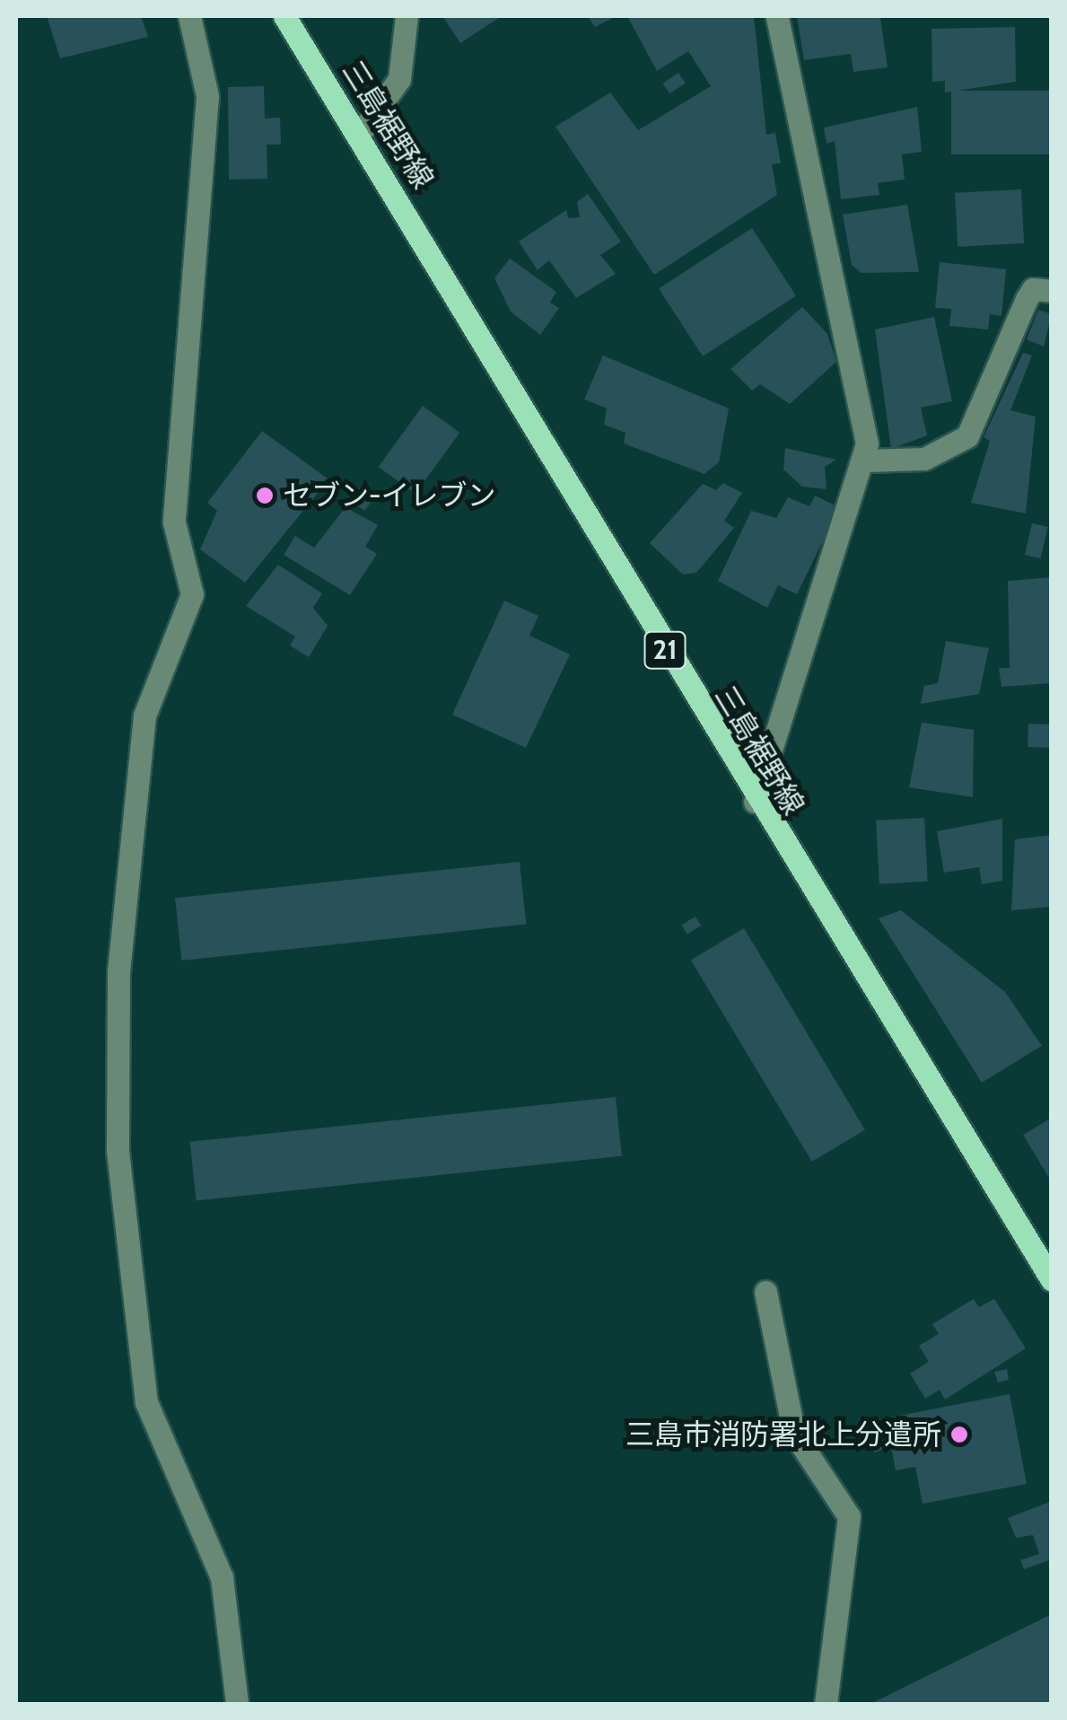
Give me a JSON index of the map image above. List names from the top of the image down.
{
  "streets": {
    "main road": ["三島裾野線", "21"]
  },
  "places": ["セブン-イレブン", "三島市消防署北上分遣所"]
}
